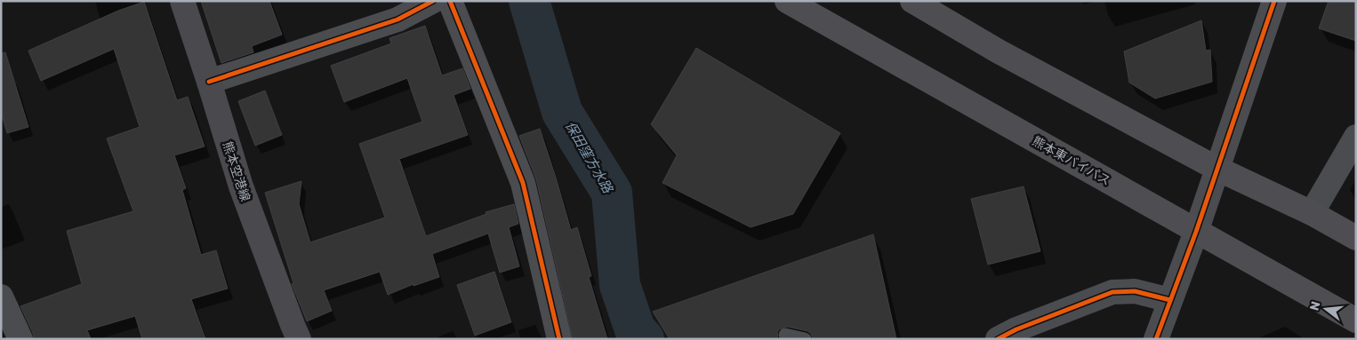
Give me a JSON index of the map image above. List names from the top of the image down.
{
  "streets": {
    "highway": ["熊本東バイパス"],
    "main road": ["熊本空港線"]
  },
  "water": ["保田窪方水路"],
  "north": "left"
}
